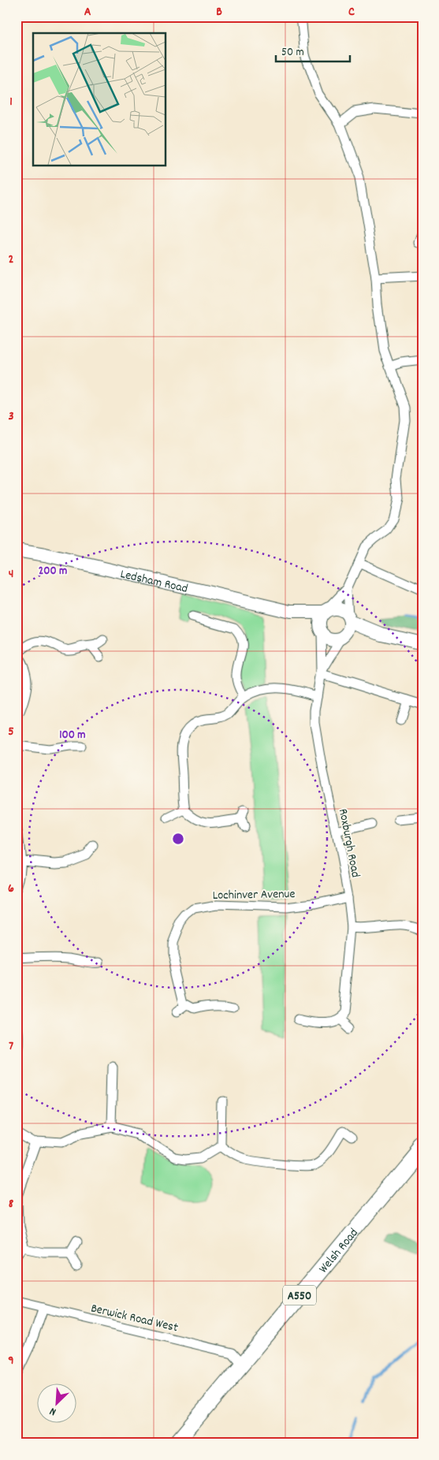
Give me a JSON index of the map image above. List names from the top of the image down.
{
  "streets": {
    "highway": ["Welsh Road", "A550"],
    "main road": ["Ledsham Road"],
    "street": ["Roxburgh Road", "Lochinver Avenue", "Berwick Road West"]
  },
  "crossings": [
    ["Ledsham Road", "Roxburgh Road"],
    ["Roxburgh Road", "Lochinver Avenue"],
    ["Welsh Road", "Berwick Road West"]
  ],
  "scale_bar": "50 m",
  "north": "bottom left",
  "grid": {
    "columns": ["A", "B", "C"],
    "rows": [
      "1",
      "2",
      "3",
      "4",
      "5",
      "6",
      "7",
      "8",
      "9"
    ]
  },
  "rings": ["200 m", "100 m"]
}
